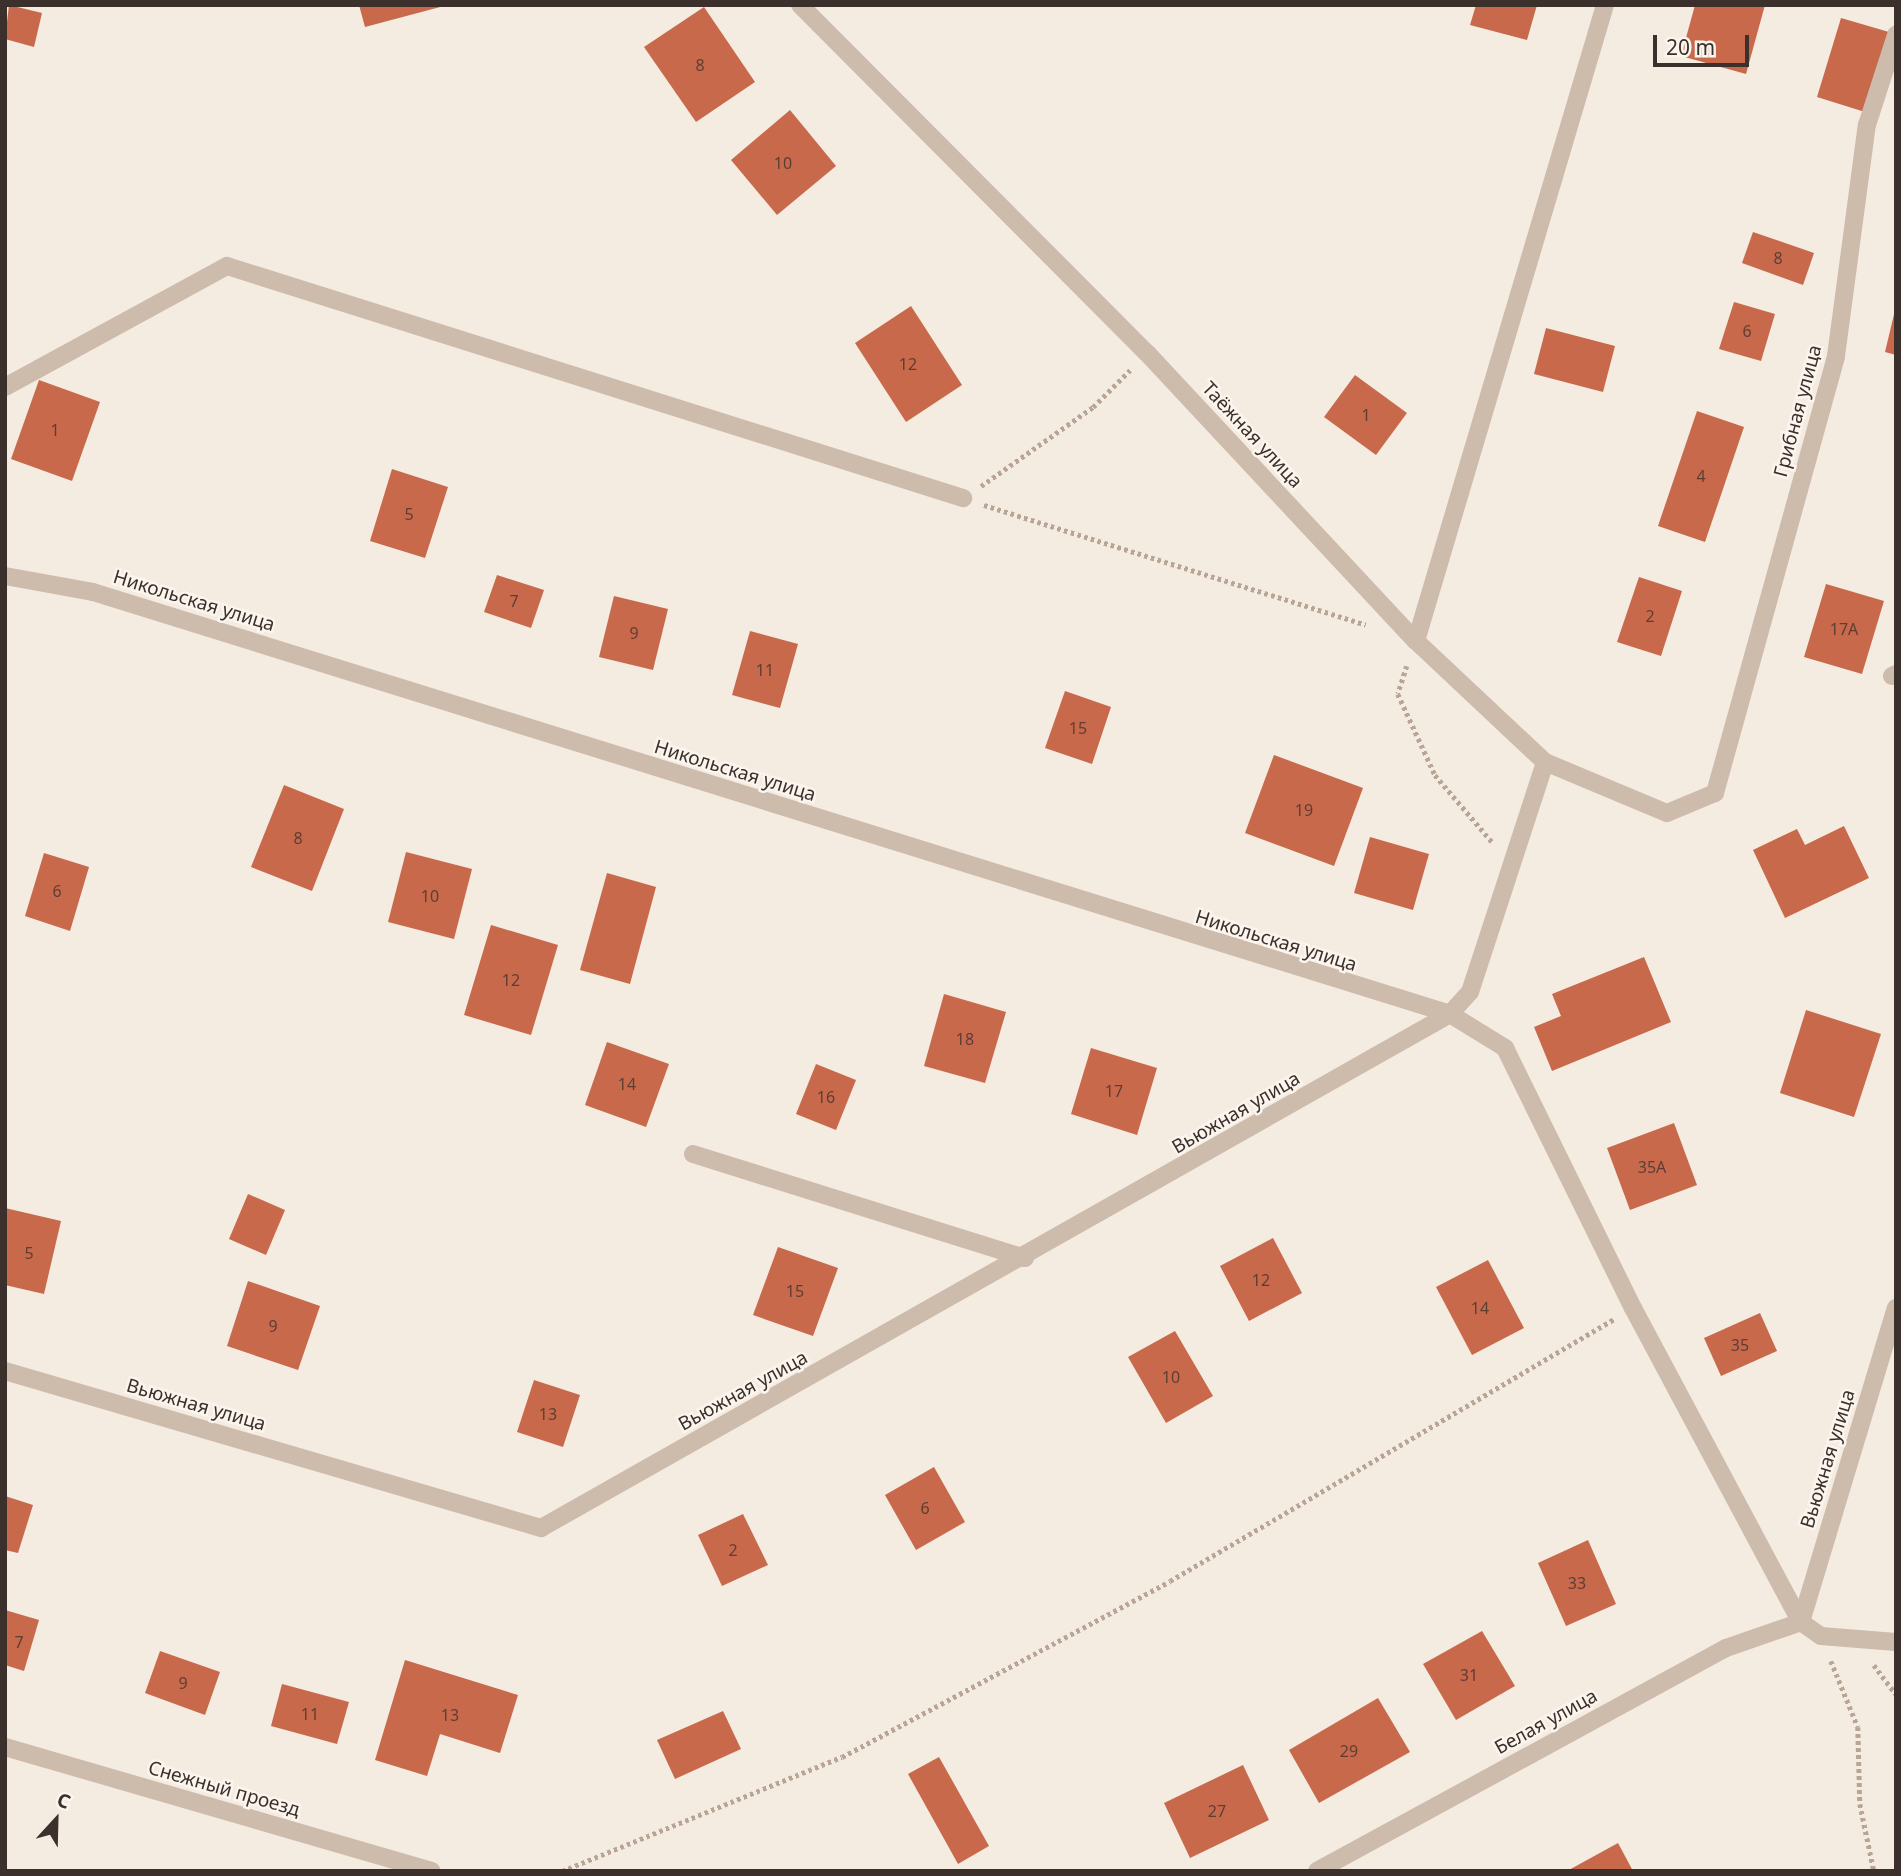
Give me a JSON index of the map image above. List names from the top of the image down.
{
  "streets": {
    "street": [
      "Грибная улица",
      "Таёжная улица",
      "Никольская улица",
      "Вьюжная улица",
      "Белая улица",
      "Снежный проезд"
    ]
  },
  "crossings": [
    ["Грибная улица", "Таёжная улица"],
    ["Никольская улица", "Вьюжная улица"],
    ["Никольская улица", "Белая улица"],
    ["Вьюжная улица", "Белая улица"]
  ],
  "house_numbers": [
    "8",
    "10",
    "8",
    "6",
    "12",
    "1",
    "1",
    "4",
    "5",
    "7",
    "2",
    "17А",
    "9",
    "11",
    "15",
    "19",
    "8",
    "6",
    "10",
    "12",
    "18",
    "14",
    "17",
    "16",
    "35А",
    "5",
    "12",
    "15",
    "14",
    "9",
    "35",
    "10",
    "13",
    "6",
    "2",
    "33",
    "7",
    "31",
    "9",
    "11",
    "13",
    "29",
    "27"
  ],
  "scale_bar": "20 m",
  "north": "top"
}
